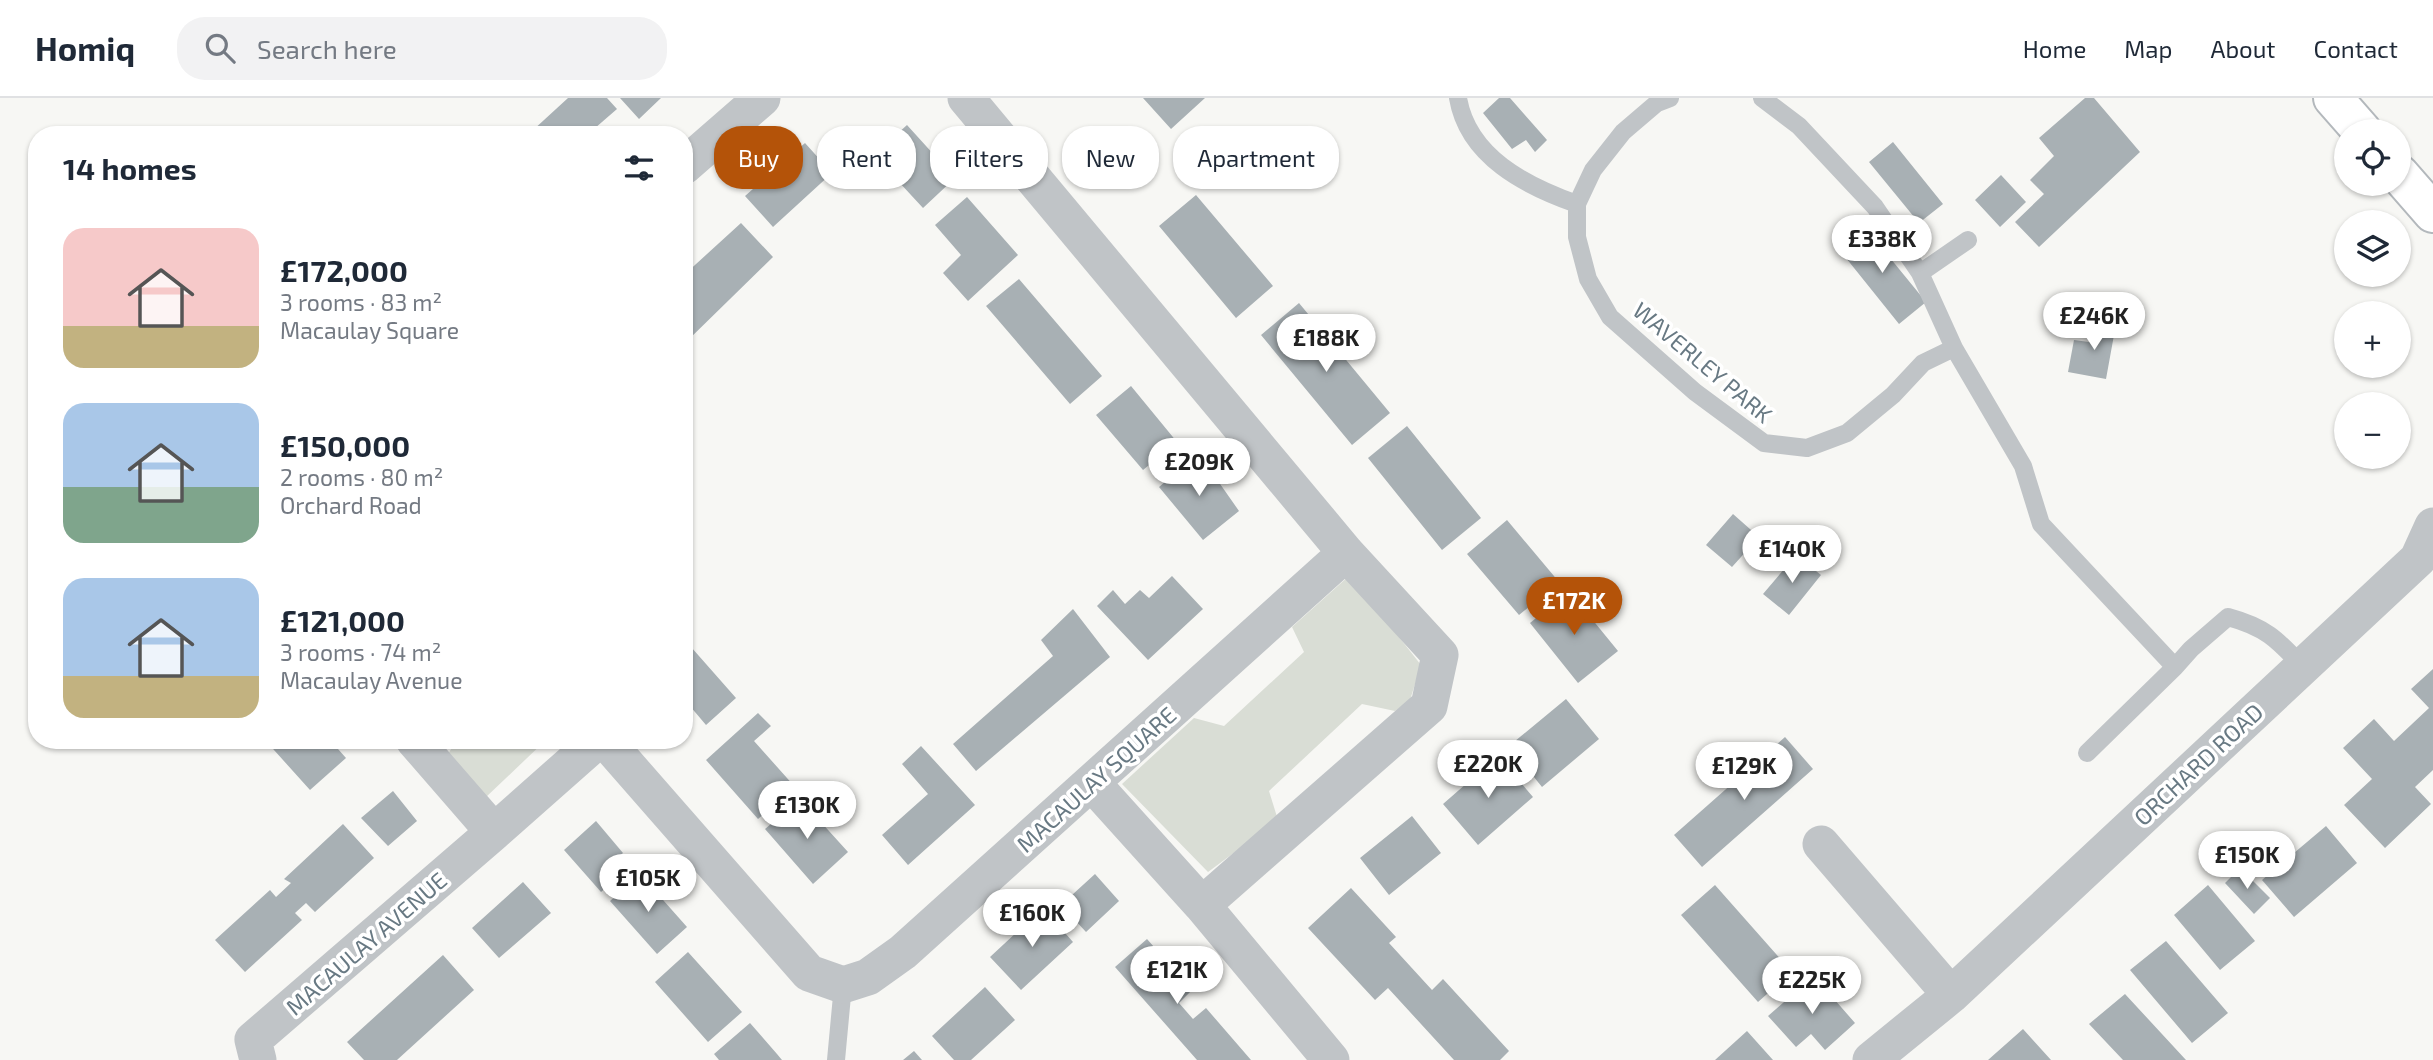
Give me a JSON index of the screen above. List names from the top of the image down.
{
  "streets": {
    "street": ["ORCHARD ROAD", "MACAULAY SQUARE", "MACAULAY AVENUE"],
    "lane": ["WAVERLEY PARK"]
  },
  "page": {
    "header": "Homiq",
    "search": "Search here",
    "nav": [
      "Home",
      "Map",
      "About",
      "Contact"
    ],
    "map_buttons": ["+", "−"],
    "chip": [
      "Buy",
      "Rent",
      "Filters",
      "New",
      "Apartment"
    ],
    "heading": "14 homes",
    "list": [
      {
        "name": "£172,000",
        "note": "3 rooms · 83 m² · Macaulay Square"
      },
      {
        "name": "£150,000",
        "note": "2 rooms · 80 m² · Orchard Road"
      },
      {
        "name": "£121,000",
        "note": "3 rooms · 74 m² · Macaulay Avenue"
      }
    ],
    "price": [
      "£338K",
      "£246K",
      "£188K",
      "£209K",
      "£140K",
      "£172K",
      "£220K",
      "£129K",
      "£130K",
      "£150K",
      "£105K",
      "£160K",
      "£121K",
      "£225K"
    ]
  }
}
